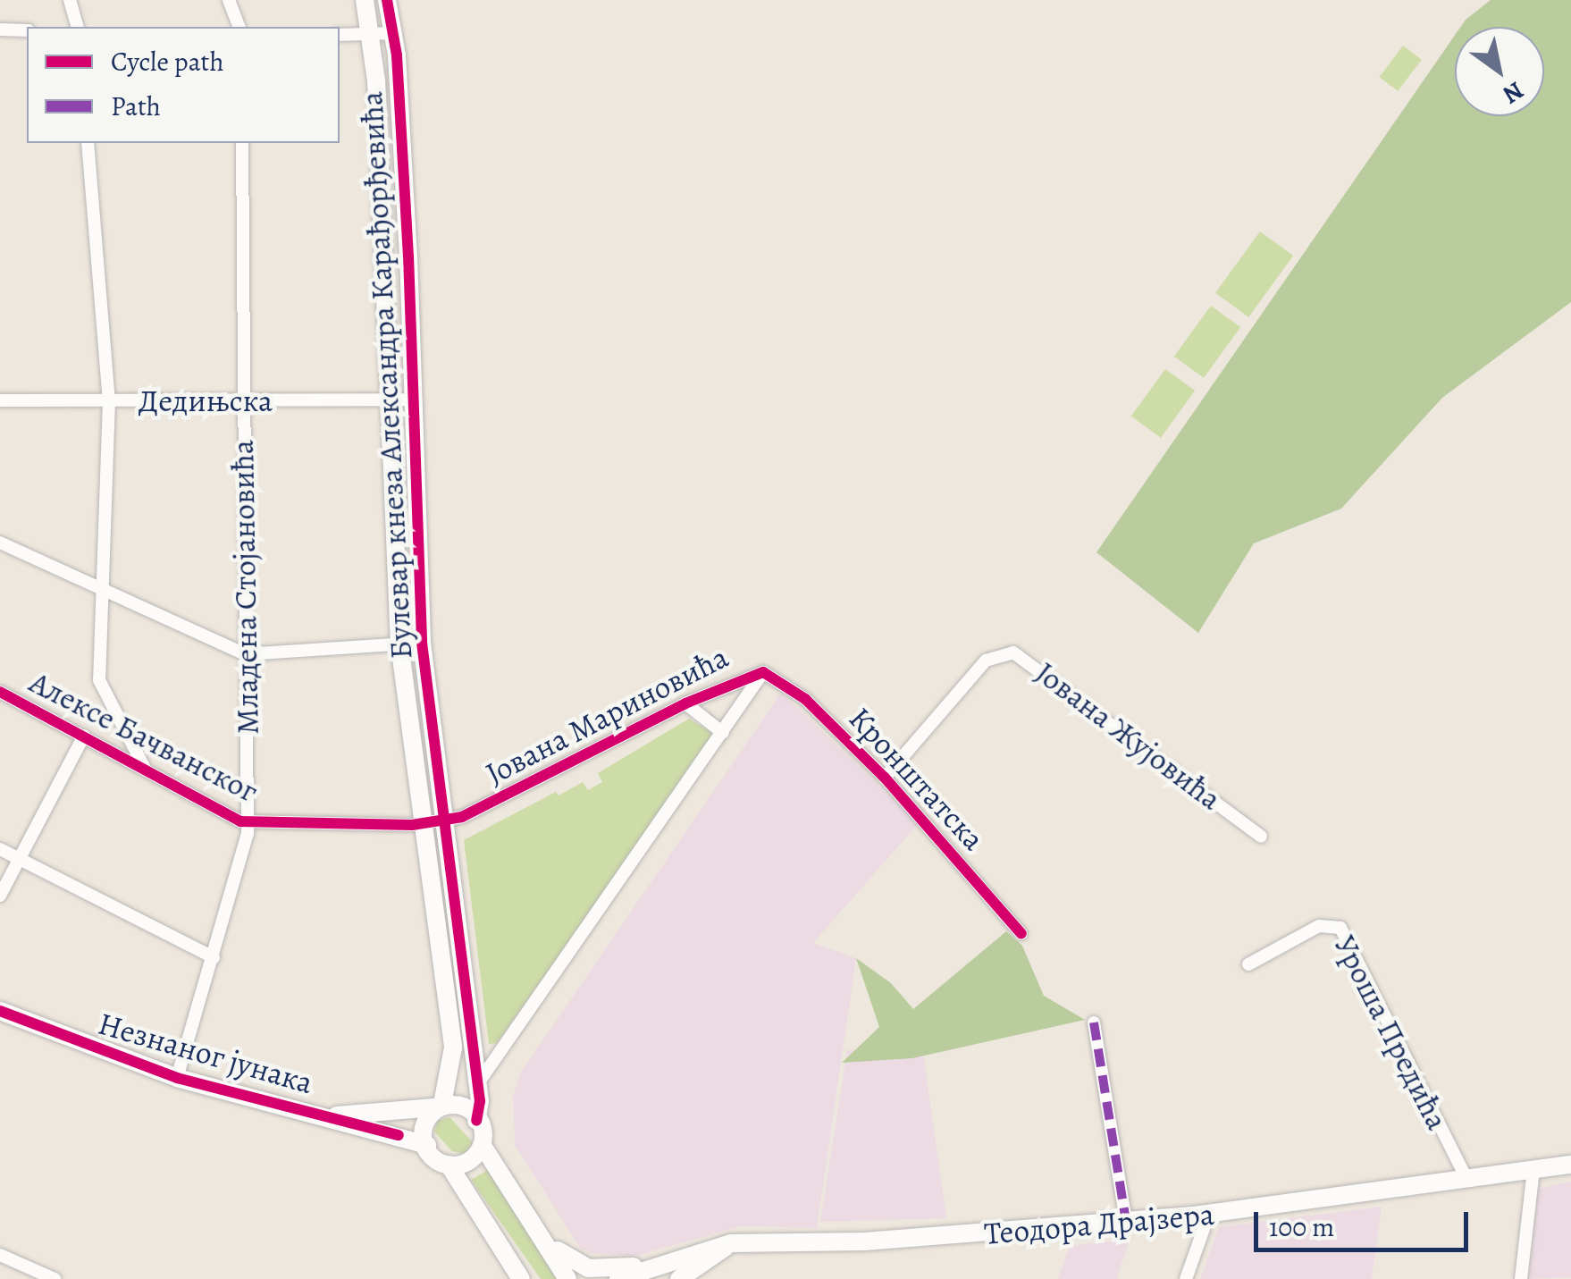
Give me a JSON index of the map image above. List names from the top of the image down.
{
  "streets": {
    "street": [
      "Булевар кнеза Александра Карађорђевића",
      "Дедињска",
      "Младена Стојановића",
      "Јована Мариновића",
      "Јована Жујовића",
      "Алексе Бачванског",
      "Кронштатска",
      "Уроша Предића",
      "Незнаног јунака",
      "Теодора Драјзера"
    ]
  },
  "crossings": [
    ["Булевар кнеза Александра Карађорђевића", "Дедињска"],
    ["Булевар кнеза Александра Карађорђевића", "Јована Мариновића"],
    ["Булевар кнеза Александра Карађорђевића", "Алексе Бачванског"],
    ["Булевар кнеза Александра Карађорђевића", "Незнаног јунака"],
    ["Дедињска", "Младена Стојановића"],
    ["Младена Стојановића", "Алексе Бачванског"],
    ["Младена Стојановића", "Незнаног јунака"],
    ["Јована Мариновића", "Алексе Бачванског"],
    ["Јована Мариновића", "Кронштатска"],
    ["Јована Жујовића", "Кронштатска"],
    ["Уроша Предића", "Теодора Драјзера"]
  ],
  "legend": ["Cycle path", "Path"],
  "scale_bar": "100 m",
  "north": "bottom right"
}
